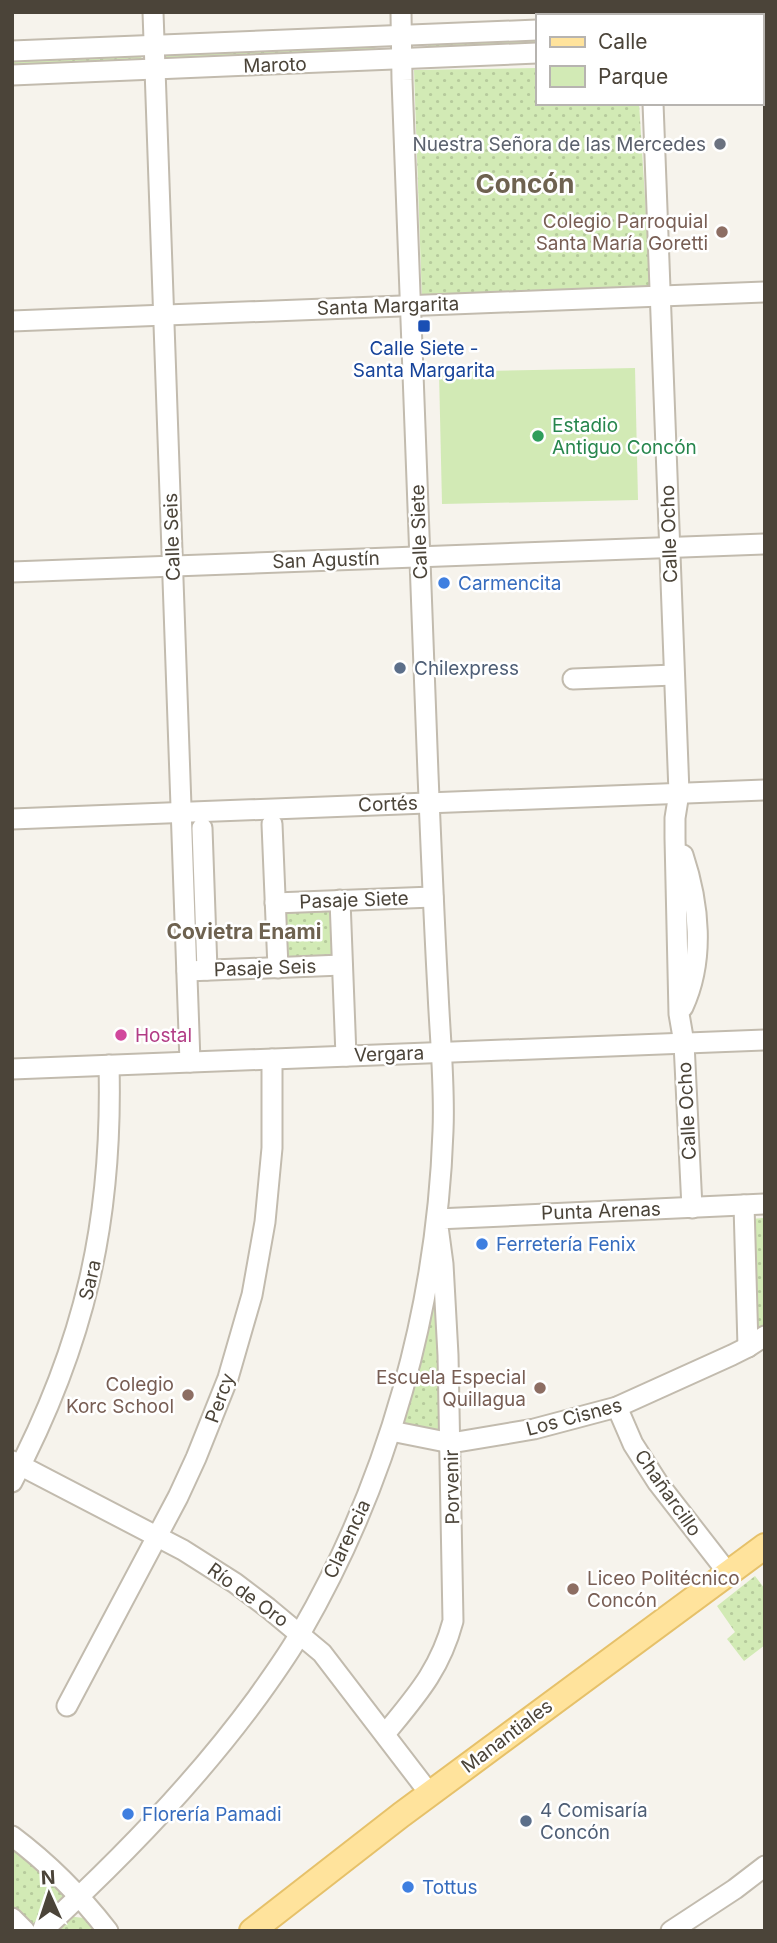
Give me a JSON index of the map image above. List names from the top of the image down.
{
  "streets": {
    "main road": ["Manantiales"],
    "street": [
      "Maroto",
      "Santa Margarita",
      "Calle Siete",
      "Calle Ocho",
      "Calle Seis",
      "San Agustín",
      "Cortés",
      "Pasaje Siete",
      "Pasaje Seis",
      "Vergara",
      "Punta Arenas",
      "Sara",
      "Percy",
      "Los Cisnes",
      "Porvenir",
      "Chañarcillo",
      "Clarencia",
      "Río de Oro"
    ]
  },
  "crossings": [
    ["Maroto", "Calle Siete"],
    ["Maroto", "Calle Seis"],
    ["Santa Margarita", "Calle Siete"],
    ["Santa Margarita", "Calle Ocho"],
    ["Santa Margarita", "Calle Seis"],
    ["Calle Siete", "San Agustín"],
    ["Calle Siete", "Cortés"],
    ["Calle Siete", "Pasaje Siete"],
    ["Calle Siete", "Vergara"],
    ["Calle Siete", "Clarencia"],
    ["Calle Ocho", "San Agustín"],
    ["Calle Ocho", "Cortés"],
    ["Calle Ocho", "Vergara"],
    ["Calle Ocho", "Punta Arenas"],
    ["Calle Seis", "San Agustín"],
    ["Calle Seis", "Cortés"],
    ["Calle Seis", "Pasaje Seis"],
    ["Calle Seis", "Vergara"],
    ["Vergara", "Sara"],
    ["Vergara", "Percy"],
    ["Vergara", "Clarencia"],
    ["Punta Arenas", "Porvenir"],
    ["Punta Arenas", "Clarencia"],
    ["Sara", "Río de Oro"],
    ["Percy", "Río de Oro"],
    ["Los Cisnes", "Porvenir"],
    ["Los Cisnes", "Chañarcillo"],
    ["Los Cisnes", "Clarencia"],
    ["Porvenir", "Clarencia"],
    ["Porvenir", "Río de Oro"],
    ["Chañarcillo", "Manantiales"],
    ["Clarencia", "Río de Oro"],
    ["Río de Oro", "Manantiales"]
  ],
  "districts": ["Concón", "Covietra Enami"],
  "places": {
    "other": [
      "Nuestra Señora de las Mercedes",
      "Colegio Parroquial Santa María Goretti",
      "Estadio Antiguo Concón",
      "Carmencita",
      "Chilexpress",
      "Hostal",
      "Ferretería Fenix",
      "Escuela Especial Quillagua",
      "Colegio Korc School",
      "Liceo Politécnico Concón",
      "Florería Pamadi",
      "4 Comisaría Concón",
      "Tottus"
    ],
    "transit": ["Calle Siete - Santa Margarita"]
  },
  "legend": ["Calle", "Parque"],
  "north": "top"
}
